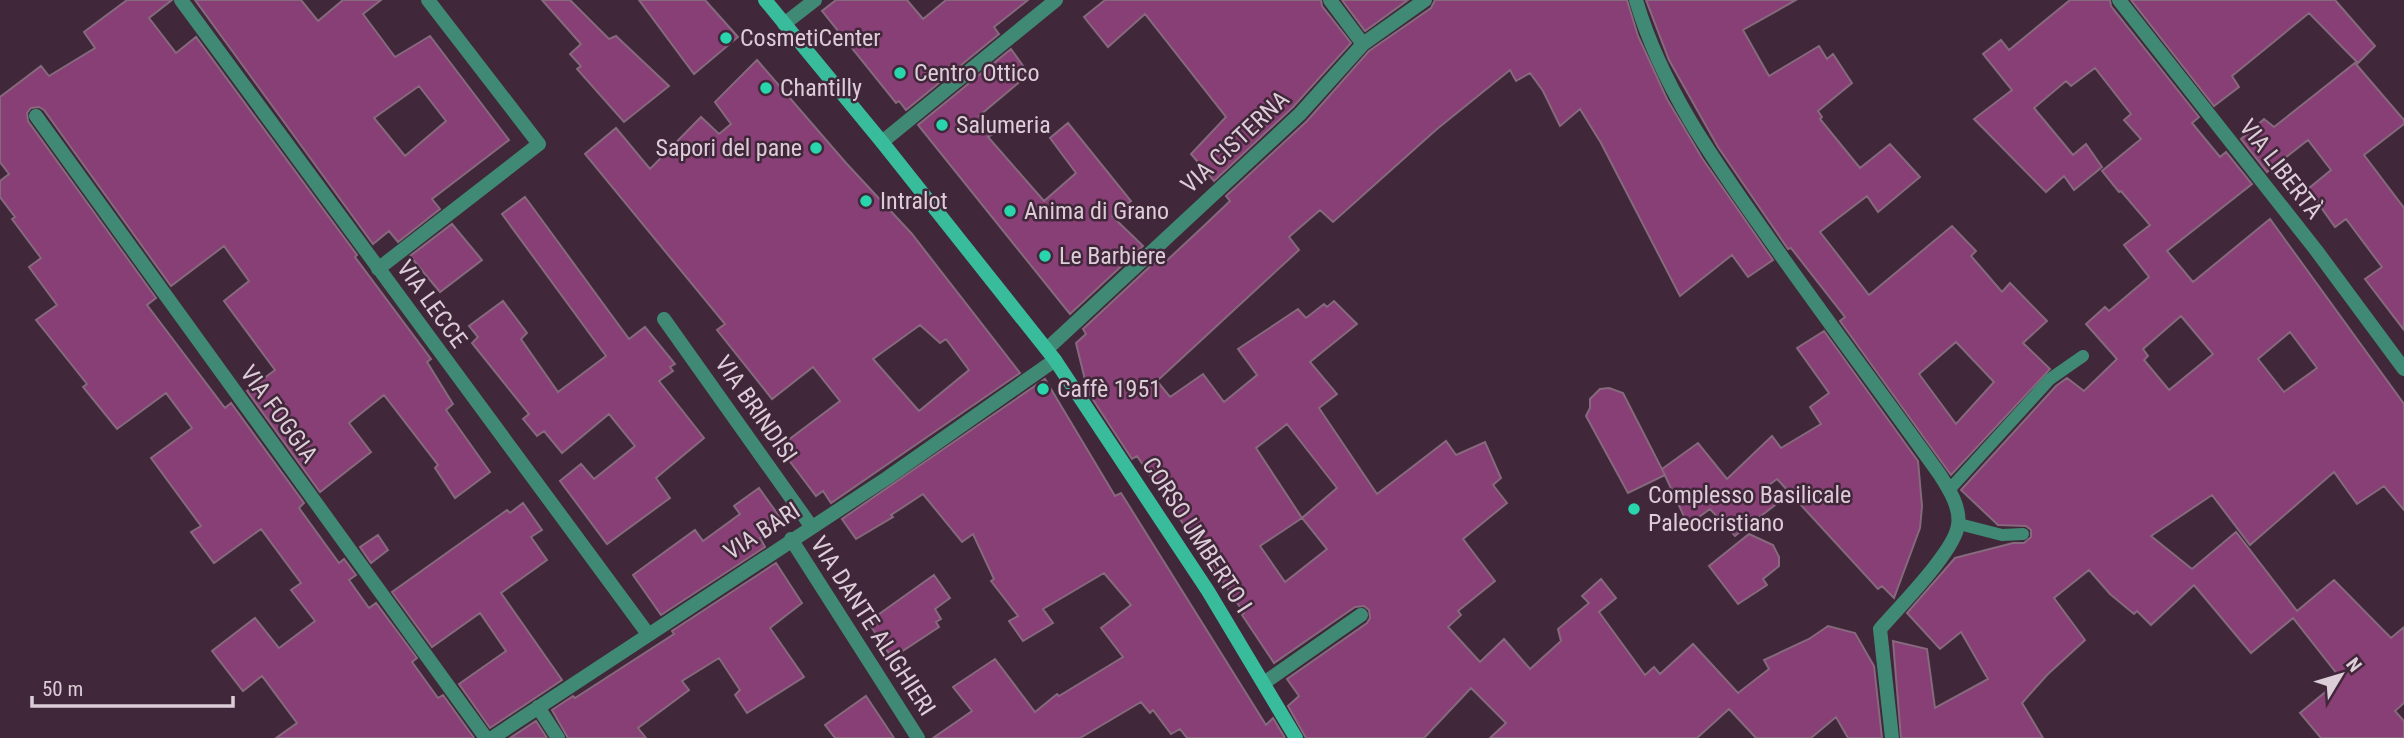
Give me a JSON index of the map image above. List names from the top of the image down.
{
  "streets": {
    "main road": ["CORSO UMBERTO I"],
    "street": [
      "VIA CISTERNA",
      "VIA LIBERTÀ",
      "VIA LECCE",
      "VIA BRINDISI",
      "VIA FOGGIA",
      "VIA BARI",
      "VIA DANTE ALIGHIERI"
    ]
  },
  "crossings": [
    ["VIA CISTERNA", "VIA BARI"],
    ["VIA CISTERNA", "CORSO UMBERTO I"],
    ["VIA LECCE", "VIA BARI"],
    ["VIA BRINDISI", "VIA BARI"],
    ["VIA BARI", "CORSO UMBERTO I"],
    ["VIA BARI", "VIA DANTE ALIGHIERI"]
  ],
  "places": [
    "CosmetiCenter",
    "Centro Ottico",
    "Chantilly",
    "Salumeria",
    "Sapori del pane",
    "Intralot",
    "Anima di Grano",
    "Le Barbiere",
    "Caffè 1951",
    "Complesso Basilicale Paleocristiano"
  ],
  "scale_bar": "50 m",
  "north": "top right"
}
